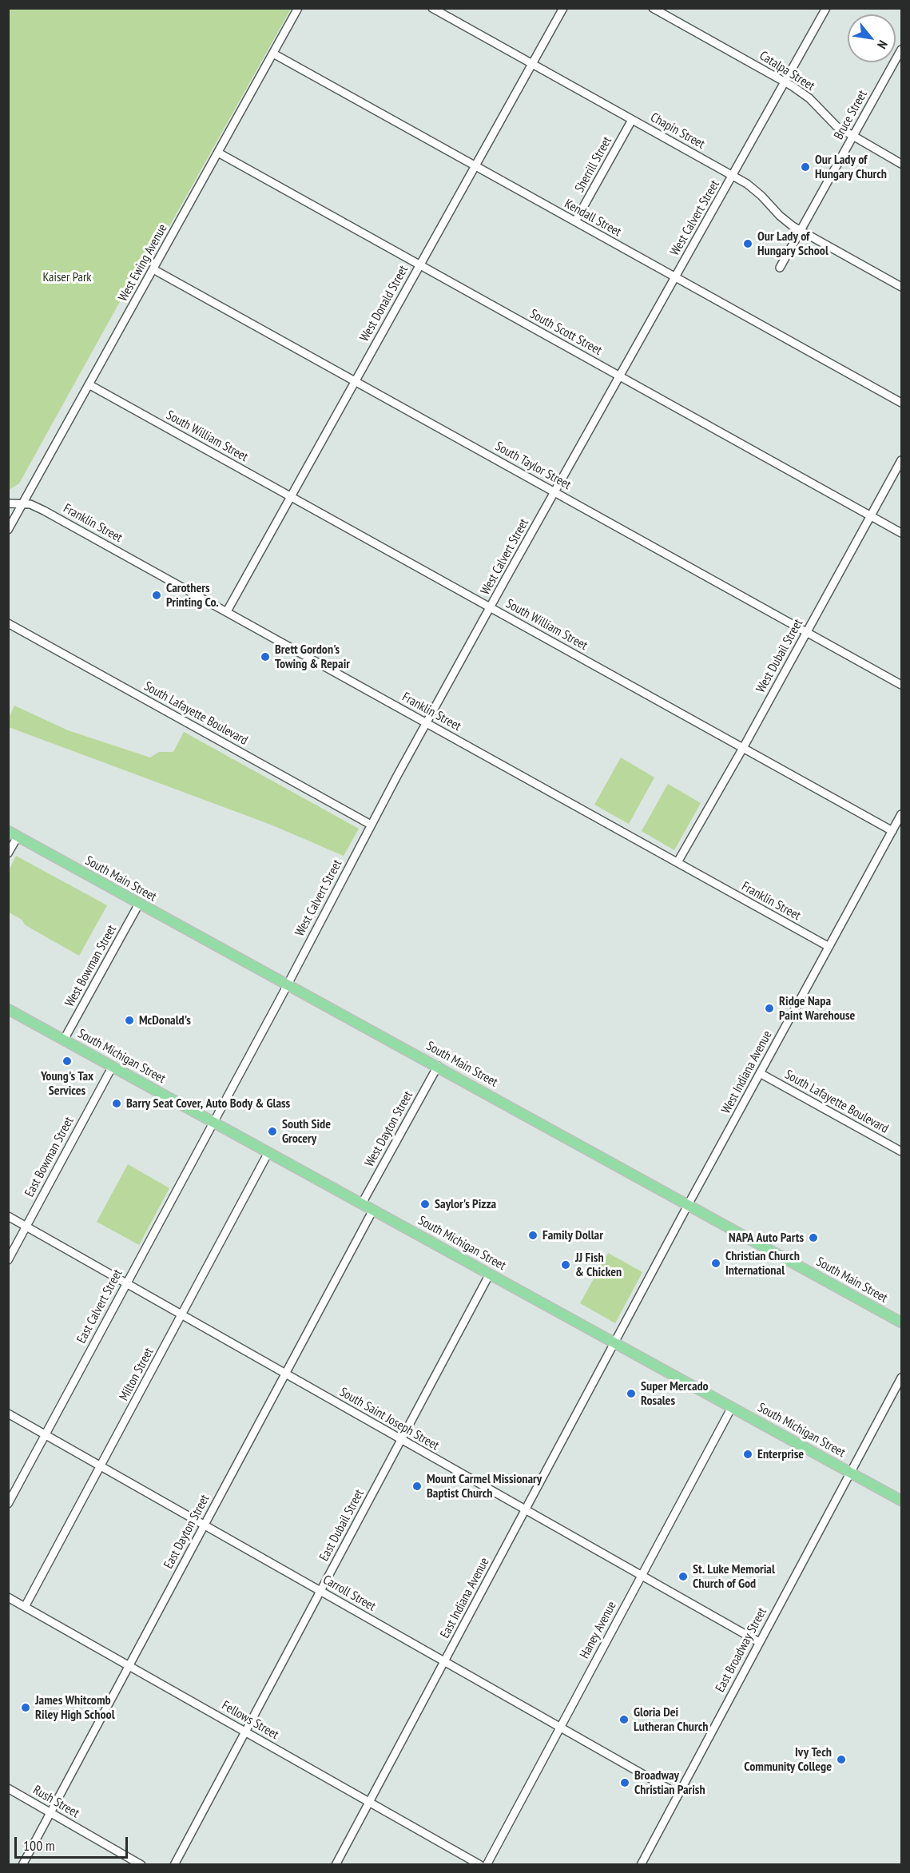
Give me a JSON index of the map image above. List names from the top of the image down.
{
  "streets": {
    "main road": ["South Main Street", "South Michigan Street"],
    "street": [
      "Catalpa Street",
      "Bruce Street",
      "Chapin Street",
      "Sherrill Street",
      "Kendall Street",
      "West Calvert Street",
      "West Ewing Avenue",
      "West Donald Street",
      "South Scott Street",
      "South William Street",
      "South Taylor Street",
      "Franklin Street",
      "West Dubail Street",
      "South Lafayette Boulevard",
      "West Bowman Street",
      "West Indiana Avenue",
      "West Dayton Street",
      "East Bowman Street",
      "East Calvert Street",
      "Milton Street",
      "South Saint Joseph Street",
      "East Dubail Street",
      "East Dayton Street",
      "Carroll Street",
      "East Indiana Avenue",
      "Haney Avenue",
      "East Broadway Street",
      "Fellows Street",
      "Rush Street"
    ]
  },
  "crossings": [
    ["Catalpa Street", "Bruce Street"],
    ["Catalpa Street", "West Calvert Street"],
    ["Bruce Street", "Chapin Street"],
    ["Chapin Street", "Sherrill Street"],
    ["Chapin Street", "West Calvert Street"],
    ["Chapin Street", "West Donald Street"],
    ["Sherrill Street", "Kendall Street"],
    ["Kendall Street", "West Calvert Street"],
    ["Kendall Street", "West Ewing Avenue"],
    ["Kendall Street", "West Donald Street"],
    ["West Calvert Street", "South Scott Street"],
    ["West Calvert Street", "South William Street"],
    ["West Calvert Street", "South Taylor Street"],
    ["West Calvert Street", "Franklin Street"],
    ["West Calvert Street", "South Lafayette Boulevard"],
    ["West Calvert Street", "South Main Street"],
    ["West Calvert Street", "South Michigan Street"],
    ["West Calvert Street", "East Calvert Street"],
    ["West Ewing Avenue", "South Scott Street"],
    ["West Ewing Avenue", "South William Street"],
    ["West Ewing Avenue", "South Taylor Street"],
    ["West Ewing Avenue", "Franklin Street"],
    ["West Donald Street", "South Scott Street"],
    ["West Donald Street", "South William Street"],
    ["West Donald Street", "South Taylor Street"],
    ["West Donald Street", "Franklin Street"],
    ["South Scott Street", "West Dubail Street"],
    ["South William Street", "West Dubail Street"],
    ["South William Street", "West Indiana Avenue"],
    ["South Taylor Street", "West Dubail Street"],
    ["Franklin Street", "West Dubail Street"],
    ["Franklin Street", "West Indiana Avenue"],
    ["South Lafayette Boulevard", "West Indiana Avenue"],
    ["South Main Street", "West Bowman Street"],
    ["South Main Street", "West Indiana Avenue"],
    ["South Main Street", "West Dayton Street"],
    ["West Bowman Street", "South Michigan Street"],
    ["South Michigan Street", "West Indiana Avenue"],
    ["South Michigan Street", "West Dayton Street"],
    ["South Michigan Street", "East Bowman Street"],
    ["South Michigan Street", "East Calvert Street"],
    ["South Michigan Street", "Milton Street"],
    ["South Michigan Street", "East Dubail Street"],
    ["South Michigan Street", "East Dayton Street"],
    ["South Michigan Street", "East Indiana Avenue"],
    ["South Michigan Street", "Haney Avenue"],
    ["South Michigan Street", "East Broadway Street"],
    ["West Indiana Avenue", "East Indiana Avenue"],
    ["East Bowman Street", "South Saint Joseph Street"],
    ["East Calvert Street", "South Saint Joseph Street"],
    ["East Calvert Street", "Carroll Street"],
    ["Milton Street", "South Saint Joseph Street"],
    ["Milton Street", "Carroll Street"],
    ["Milton Street", "Fellows Street"],
    ["South Saint Joseph Street", "East Dubail Street"],
    ["South Saint Joseph Street", "East Dayton Street"],
    ["South Saint Joseph Street", "East Indiana Avenue"],
    ["South Saint Joseph Street", "Haney Avenue"],
    ["South Saint Joseph Street", "East Broadway Street"],
    ["East Dubail Street", "Carroll Street"],
    ["East Dubail Street", "Fellows Street"],
    ["East Dayton Street", "Carroll Street"],
    ["East Dayton Street", "Fellows Street"],
    ["East Dayton Street", "Rush Street"],
    ["Carroll Street", "East Indiana Avenue"],
    ["Carroll Street", "Haney Avenue"],
    ["Carroll Street", "East Broadway Street"],
    ["East Indiana Avenue", "Fellows Street"]
  ],
  "parks": ["Kaiser Park"],
  "places": [
    "Our Lady of Hungary Church",
    "Our Lady of Hungary School",
    "Carothers Printing Co.",
    "Brett Gordon's Towing & Repair",
    "Ridge Napa Paint Warehouse",
    "McDonald's",
    "Young's Tax Services",
    "Barry Seat Cover, Auto Body & Glass",
    "South Side Grocery",
    "Saylor's Pizza",
    "Family Dollar",
    "NAPA Auto Parts",
    "Christian Church International",
    "JJ Fish & Chicken",
    "Super Mercado Rosales",
    "Enterprise",
    "Mount Carmel Missionary Baptist Church",
    "St. Luke Memorial Church of God",
    "James Whitcomb Riley High School",
    "Gloria Dei Lutheran Church",
    "Ivy Tech Community College",
    "Broadway Christian Parish"
  ],
  "scale_bar": "100 m",
  "north": "bottom right"
}
